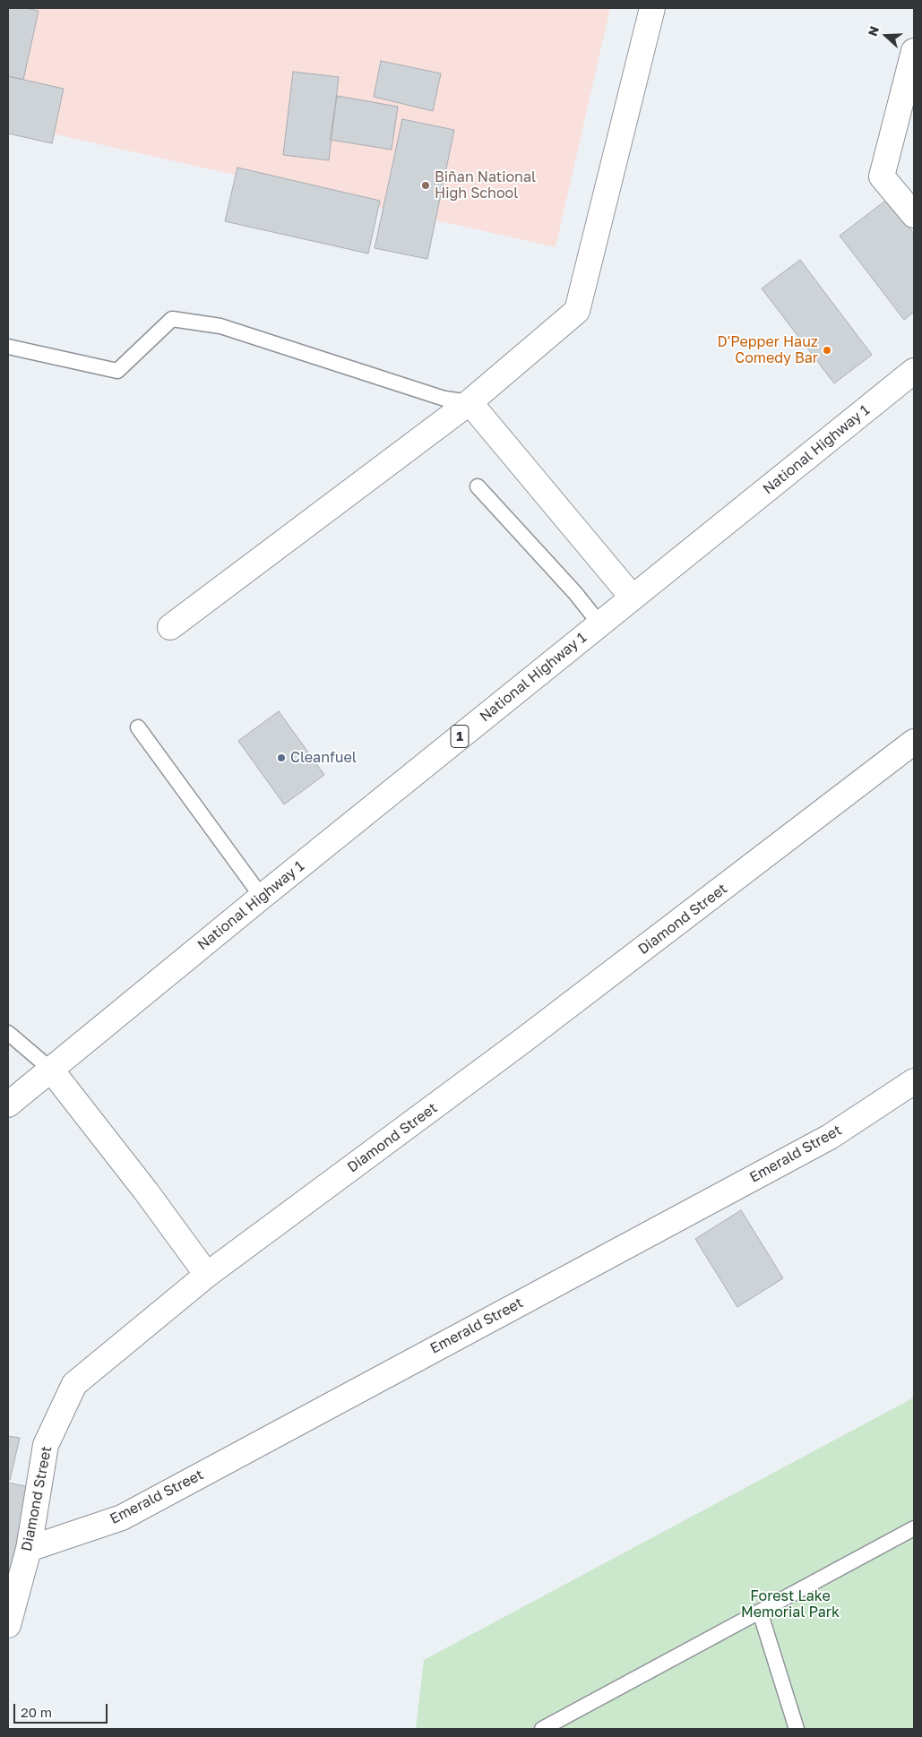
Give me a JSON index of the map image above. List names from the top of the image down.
{
  "streets": {
    "main road": [
      "National Highway 1",
      "1",
      "Diamond Street",
      "Emerald Street"
    ]
  },
  "crossings": [
    ["Diamond Street", "Emerald Street"]
  ],
  "parks": ["Forest Lake Memorial Park"],
  "places": ["Biñan National High School", "D'Pepper Hauz Comedy Bar", "Cleanfuel"],
  "scale_bar": "20 m",
  "north": "left"
}
